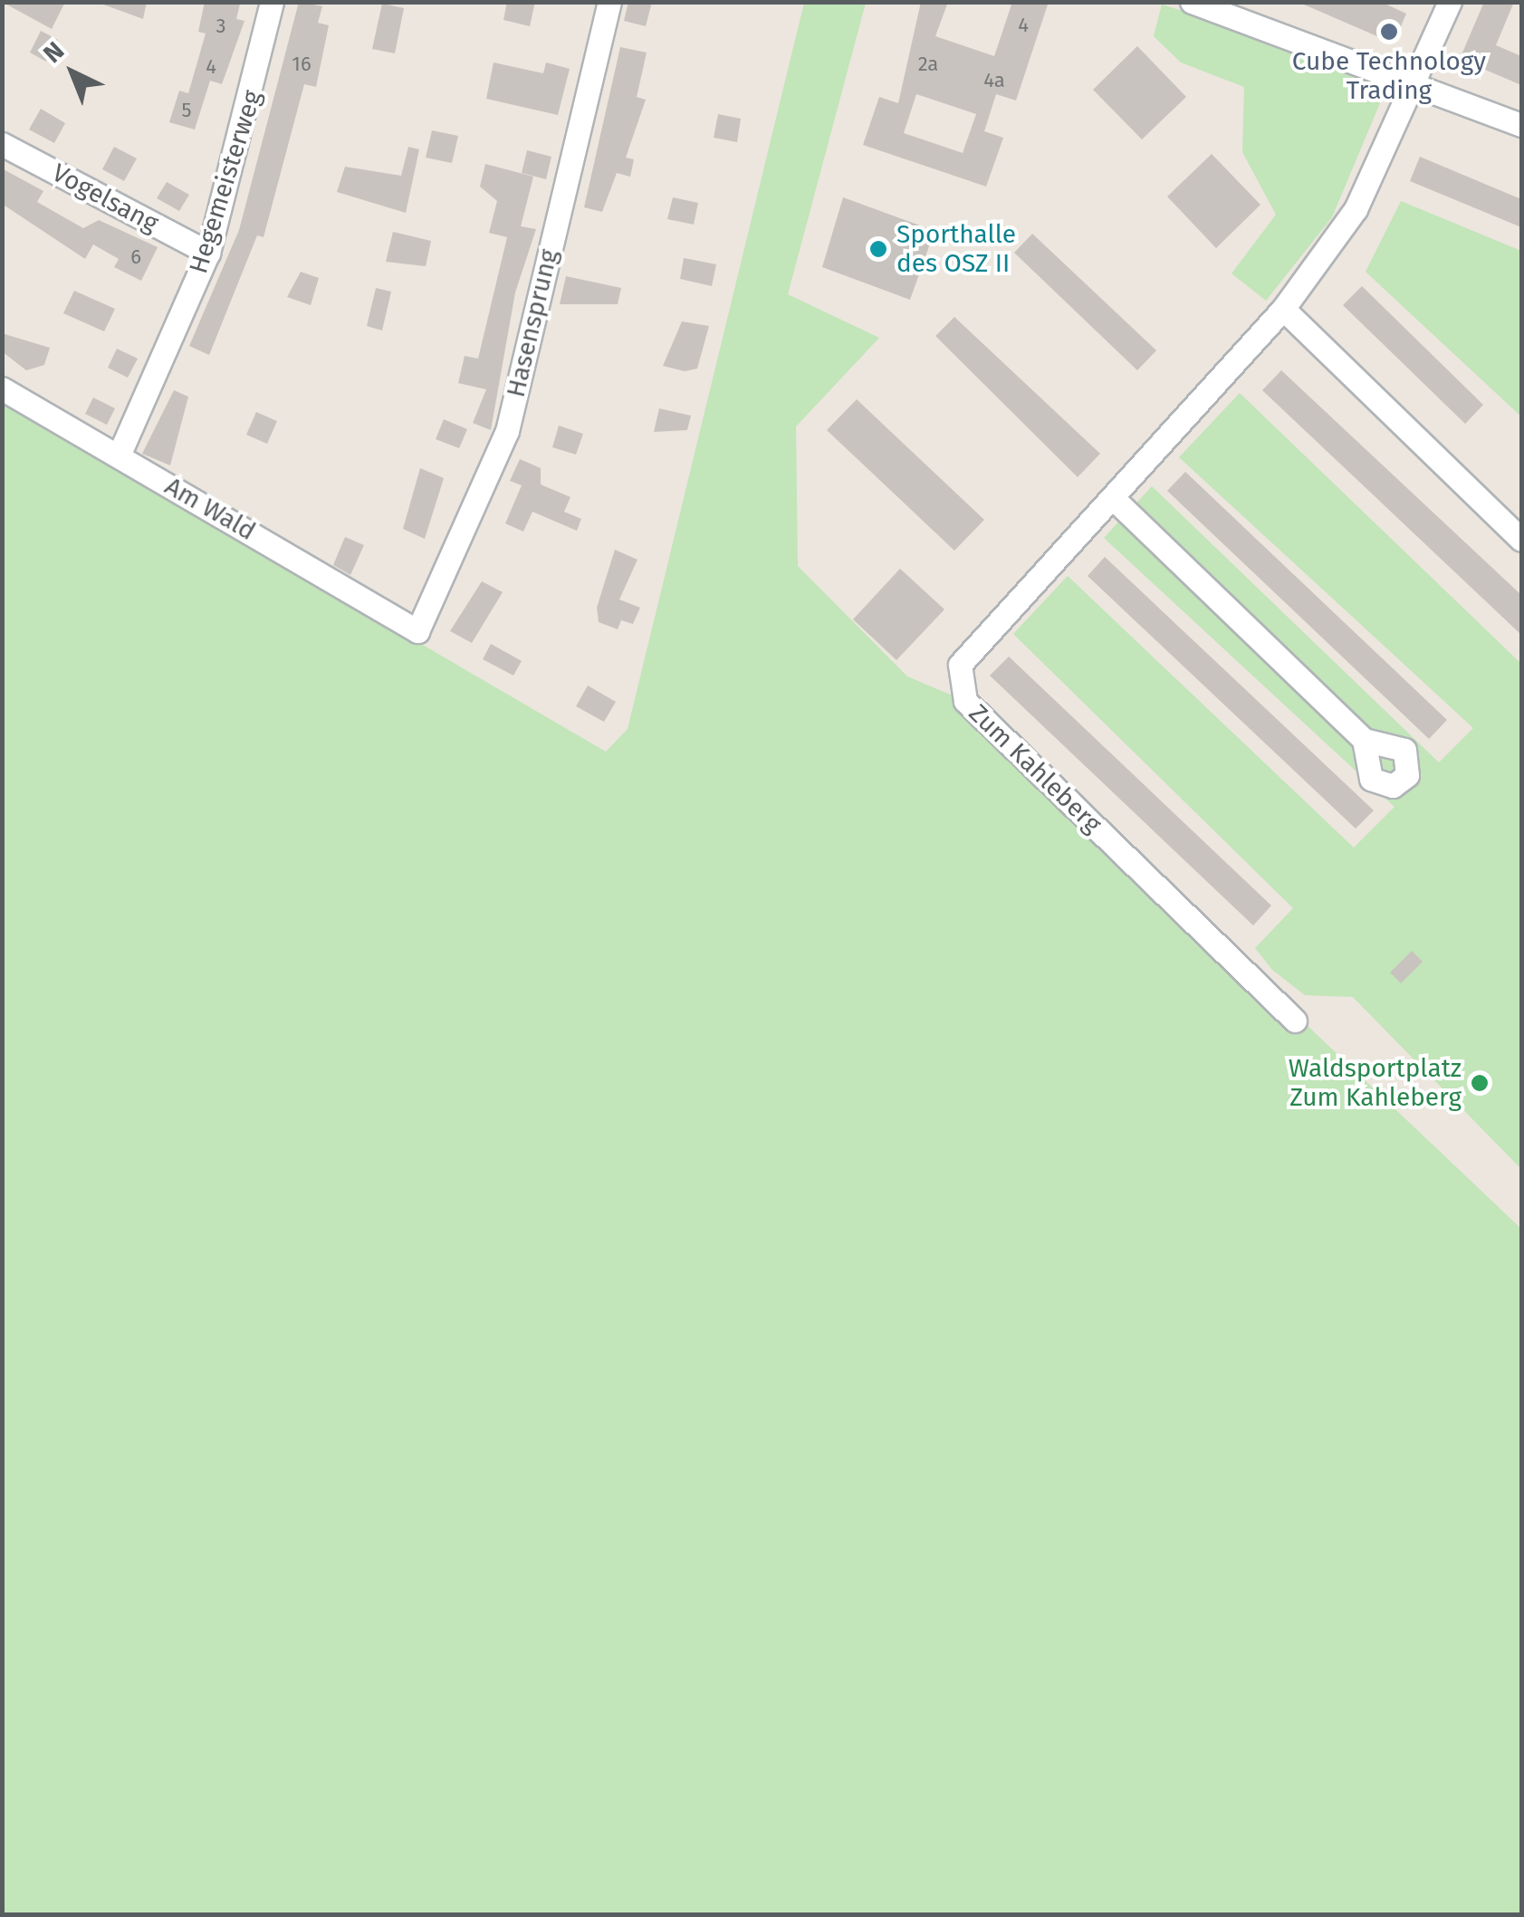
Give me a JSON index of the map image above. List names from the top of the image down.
{
  "streets": {
    "street": [
      "Hegemeisterweg",
      "Vogelsang",
      "Hasensprung",
      "Am Wald",
      "Zum Kahleberg"
    ]
  },
  "crossings": [
    ["Hegemeisterweg", "Vogelsang"],
    ["Hegemeisterweg", "Am Wald"],
    ["Hasensprung", "Am Wald"]
  ],
  "places": ["Cube Technology Trading", "Sporthalle des OSZ II", "Waldsportplatz Zum Kahleberg"],
  "house_numbers": [
    "4",
    "3",
    "16",
    "2a",
    "4",
    "4a",
    "5",
    "6"
  ],
  "north": "top left"
}
